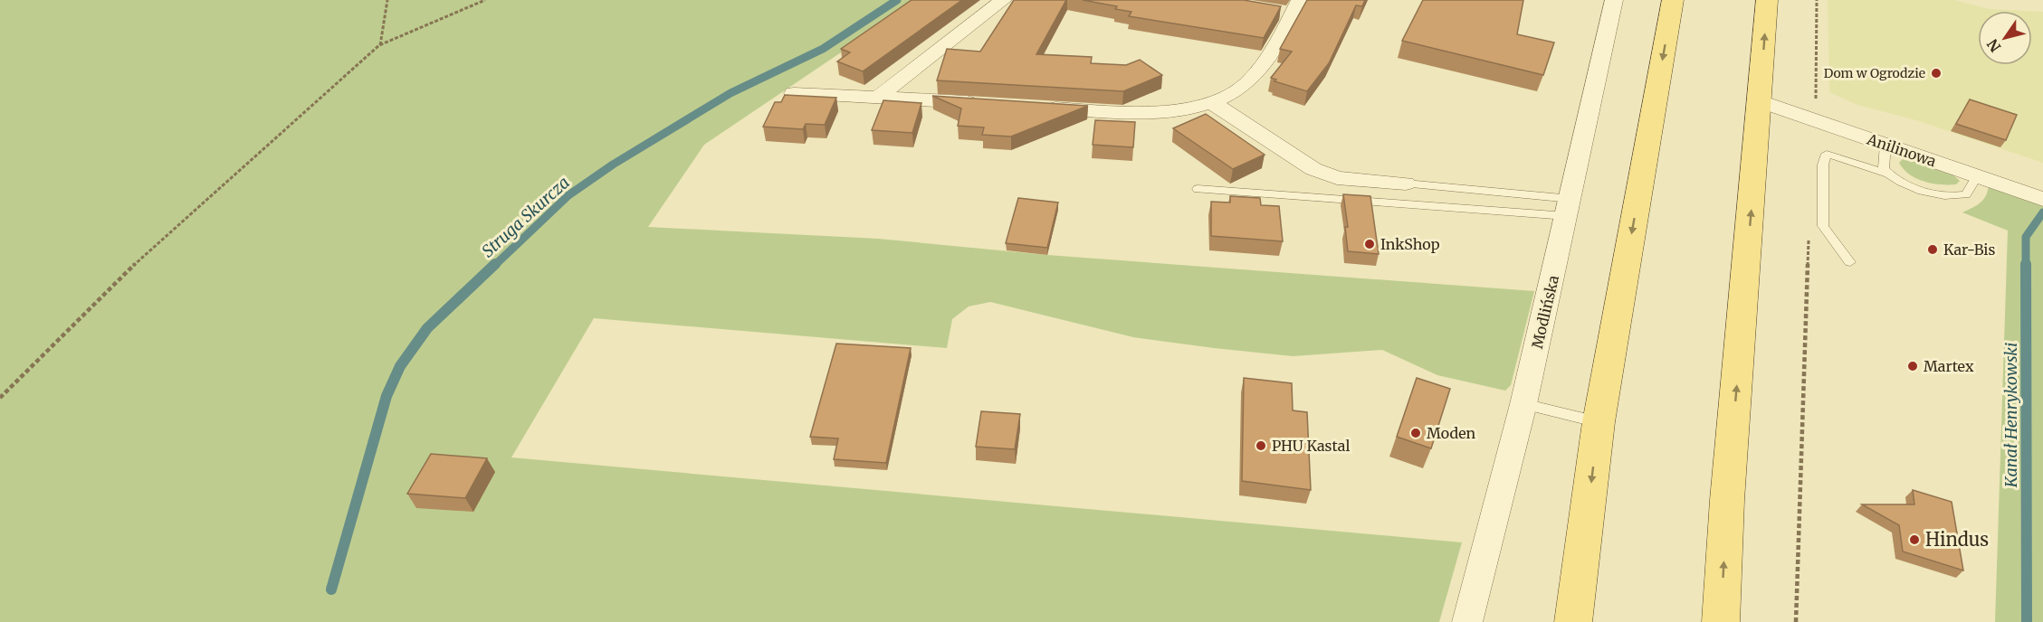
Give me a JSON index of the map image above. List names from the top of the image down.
{
  "streets": {
    "street": ["Anilinowa", "Modlińska"]
  },
  "water": ["Struga Skurcza", "Kanał Henrykowski"],
  "places": [
    "Dom w Ogrodzie",
    "InkShop",
    "Kar-Bis",
    "Martex",
    "Moden",
    "PHU Kastal",
    "Hindus"
  ],
  "north": "bottom left"
}
